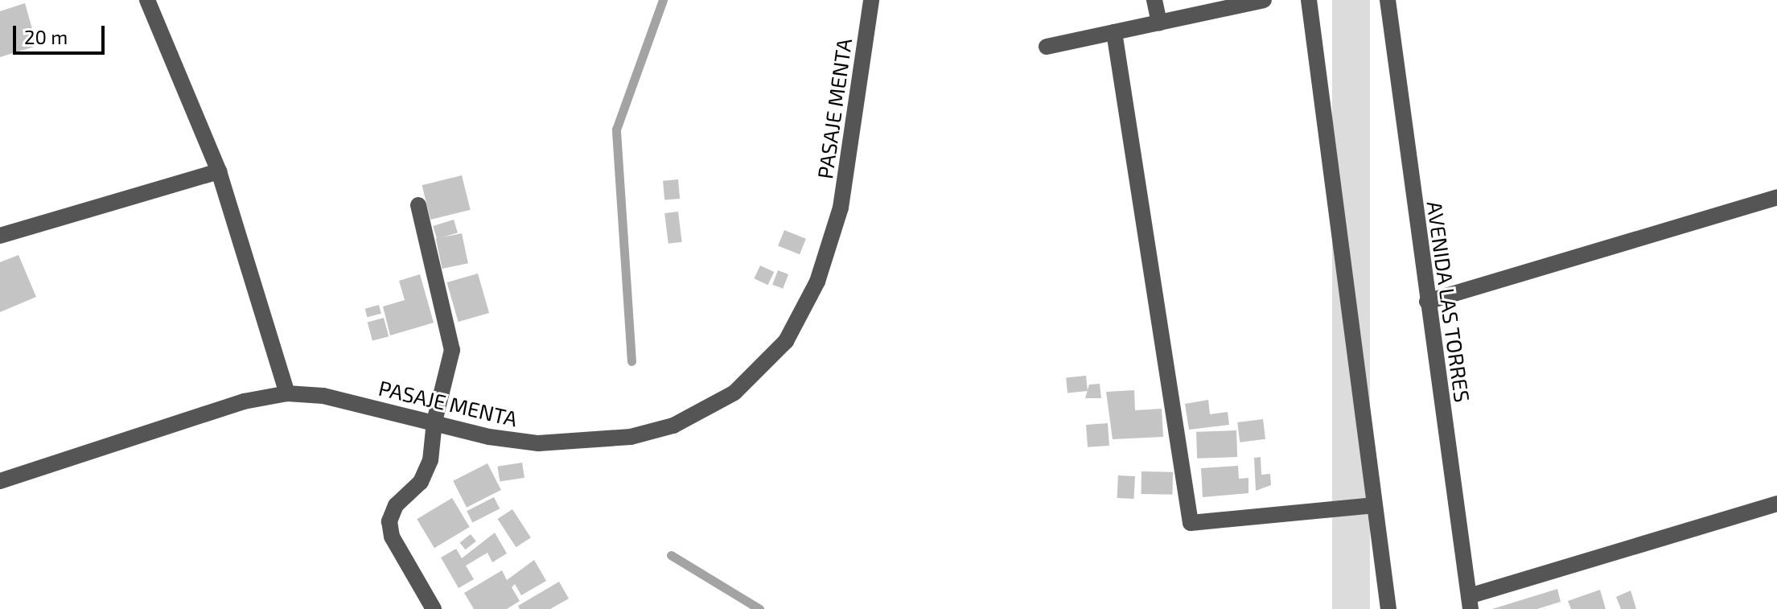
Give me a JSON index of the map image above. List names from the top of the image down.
{
  "streets": {
    "street": ["PASAJE MENTA", "AVENIDA LAS TORRES"]
  },
  "scale_bar": "20 m"
}
